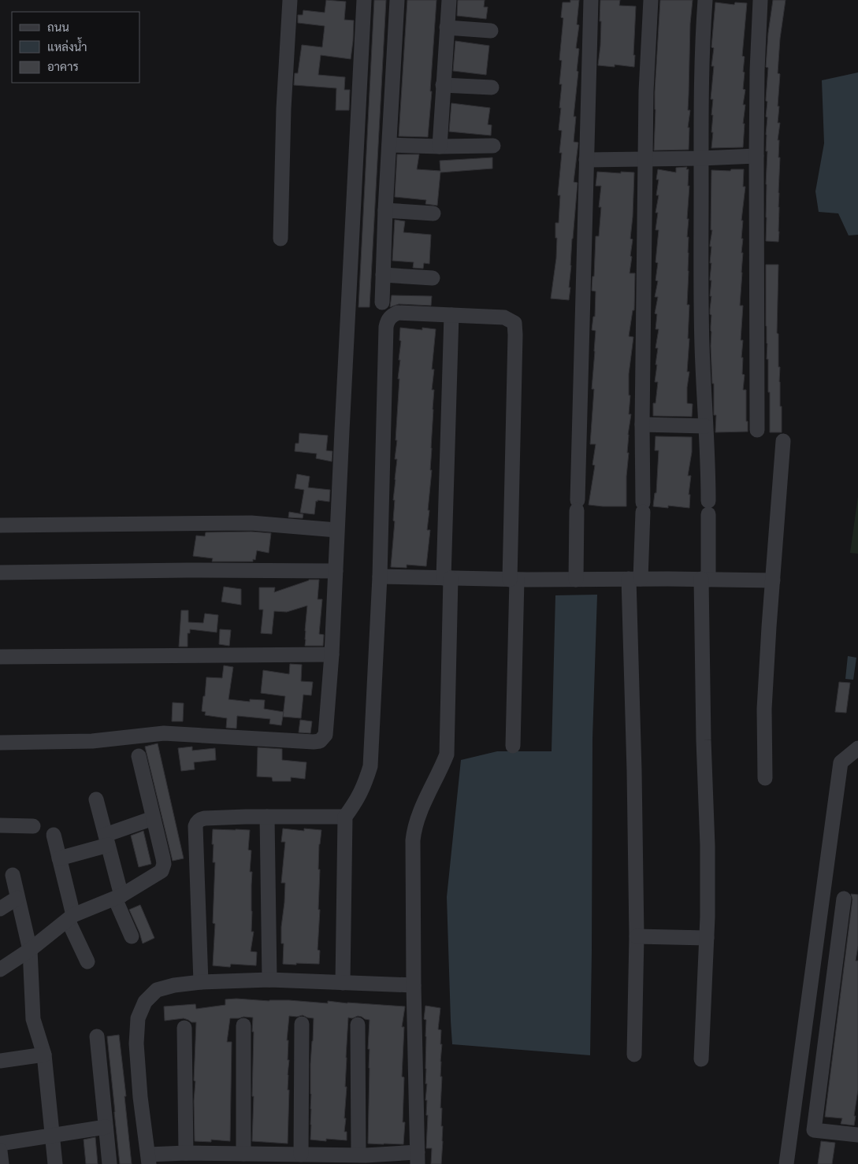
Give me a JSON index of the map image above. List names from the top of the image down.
{
  "legend": ["ถนน", "แหล่งน้ำ", "อาคาร"]
}
